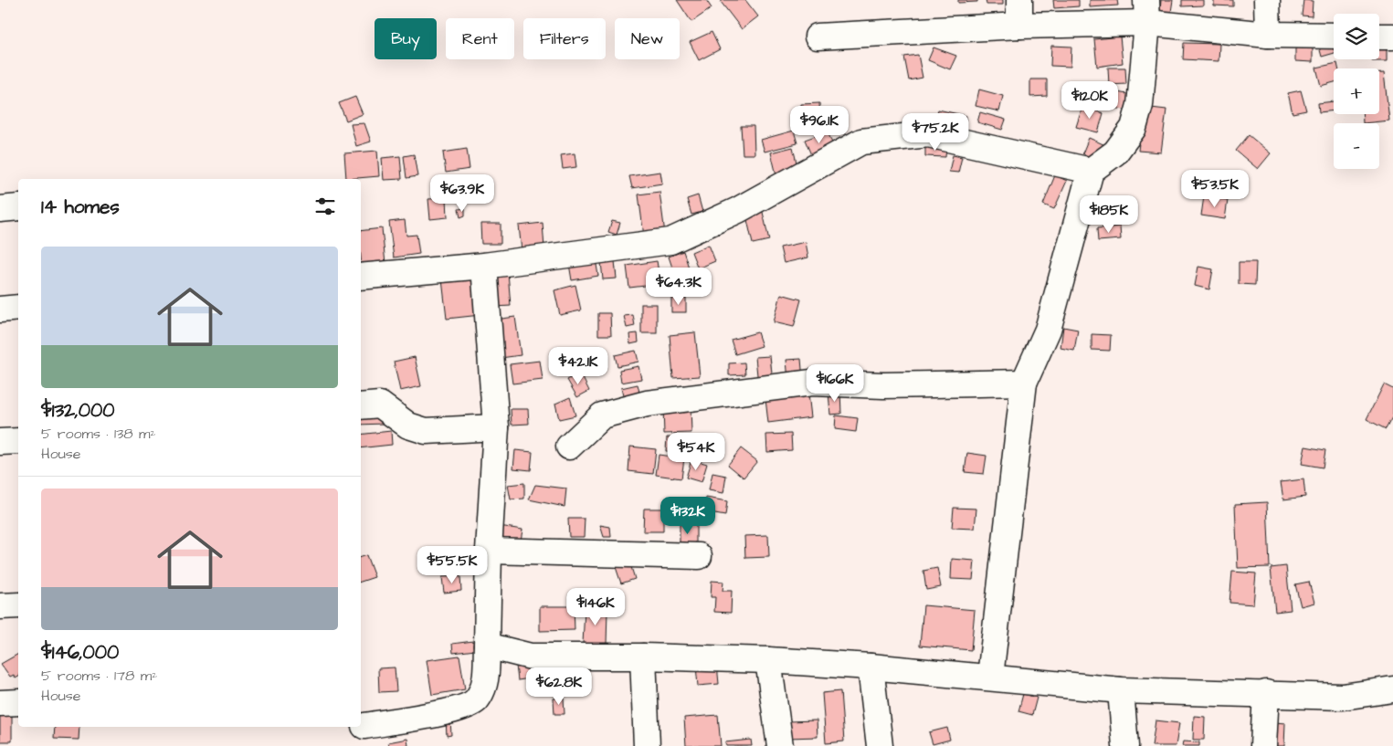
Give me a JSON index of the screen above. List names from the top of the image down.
{
  "page": {
    "map_buttons": ["+", "−"],
    "chip": [
      "Buy",
      "Rent",
      "Filters",
      "New"
    ],
    "price": [
      "$120K",
      "$96.1K",
      "$75.2K",
      "$53.5K",
      "$63.9K",
      "$185K",
      "$64.3K",
      "$42.1K",
      "$166K",
      "$54K",
      "$132K",
      "$55.5K",
      "$146K",
      "$62.8K"
    ],
    "heading": "14 homes",
    "list": [
      {
        "name": "$132,000",
        "note": "5 rooms · 138 m² · House"
      },
      {
        "name": "$146,000",
        "note": "5 rooms · 178 m² · House"
      }
    ]
  }
}
